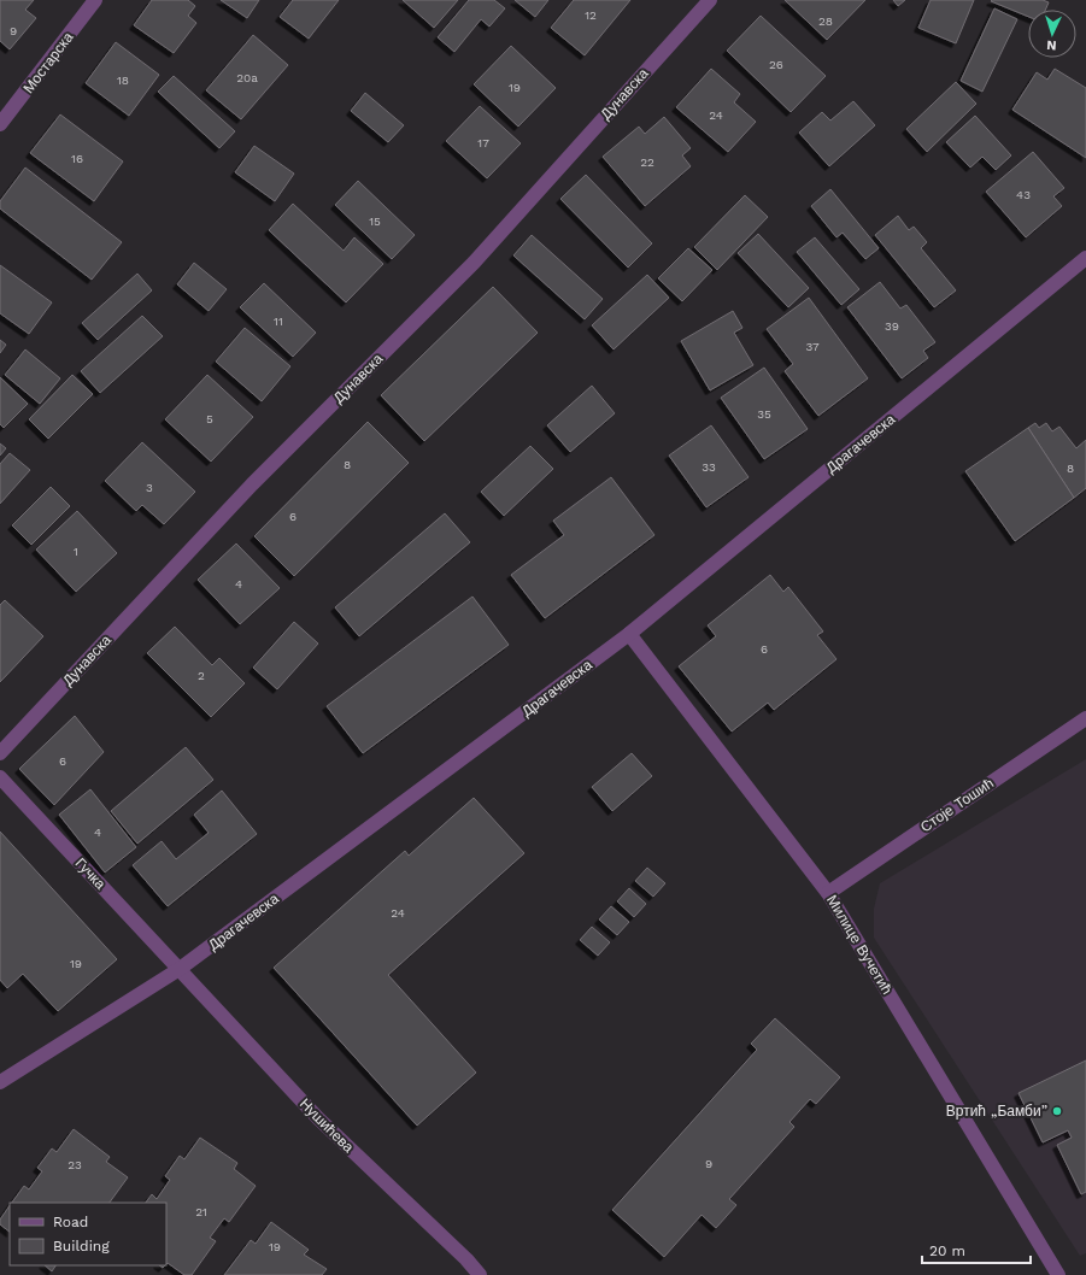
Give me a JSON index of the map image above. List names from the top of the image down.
{
  "streets": {
    "street": [
      "Мостарска",
      "Дунавска",
      "Драгачевска",
      "Стоје Тошић",
      "Гучка",
      "Милице Вучетић",
      "Нушићева"
    ]
  },
  "crossings": [
    ["Драгачевска", "Гучка"],
    ["Драгачевска", "Милице Вучетић"],
    ["Драгачевска", "Нушићева"],
    ["Стоје Тошић", "Милице Вучетић"],
    ["Гучка", "Нушићева"]
  ],
  "places": ["Вртић „Бамби”"],
  "house_numbers": [
    "12",
    "28",
    "9",
    "26",
    "20a",
    "18",
    "19",
    "24",
    "17",
    "16",
    "22",
    "43",
    "15",
    "11",
    "39",
    "37",
    "35",
    "5",
    "8",
    "33",
    "8",
    "3",
    "6",
    "1",
    "4",
    "6",
    "2",
    "6",
    "4",
    "24",
    "19",
    "9",
    "23",
    "21",
    "19"
  ],
  "legend": ["Road", "Building"],
  "scale_bar": "20 m",
  "north": "bottom"
}
